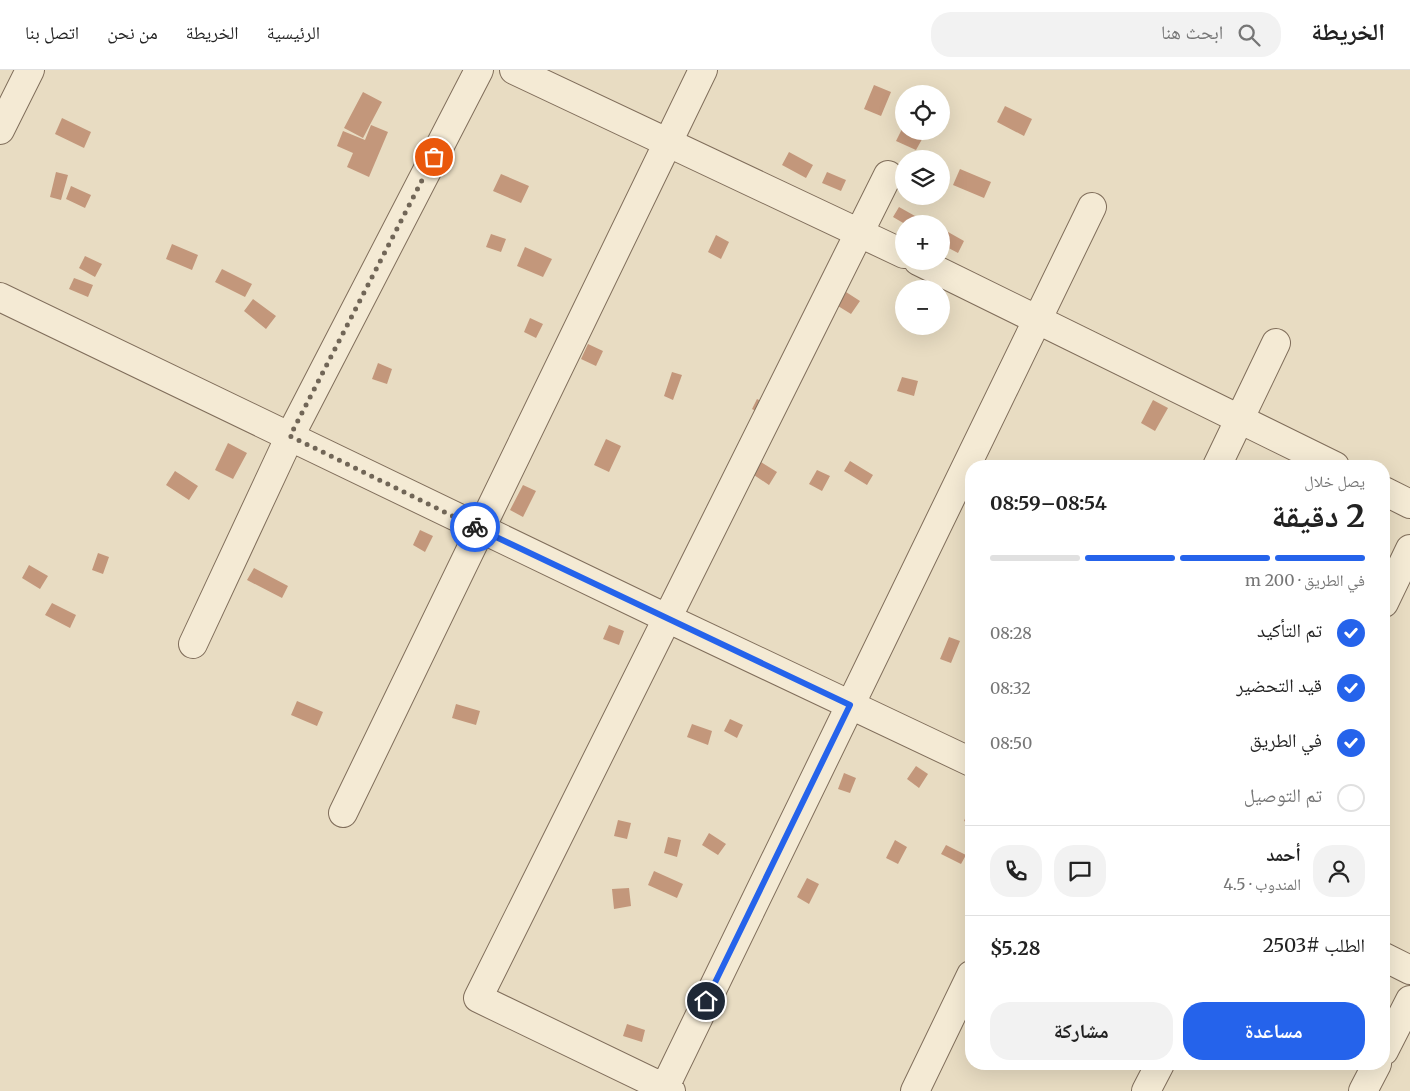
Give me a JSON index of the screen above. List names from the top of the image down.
{
  "page": {
    "header": "الخريطة",
    "search": "ابحث هنا",
    "nav": [
      "الرئيسية",
      "الخريطة",
      "من نحن",
      "اتصل بنا"
    ],
    "map_buttons": ["+", "−"],
    "heading": ["2 دقيقة", "يصل خلال", "08:54–08:59"],
    "panel": [
      "أحمد",
      "المندوب · 4.5",
      "الطلب #2503",
      "$5.28"
    ],
    "bar": "في الطريق · 200 m",
    "list": [
      ["تم التأكيد", "08:28"],
      ["قيد التحضير", "08:32"],
      ["في الطريق", "08:50"],
      "تم التوصيل"
    ],
    "buttons": ["مساعدة", "مشاركة"]
  }
}
